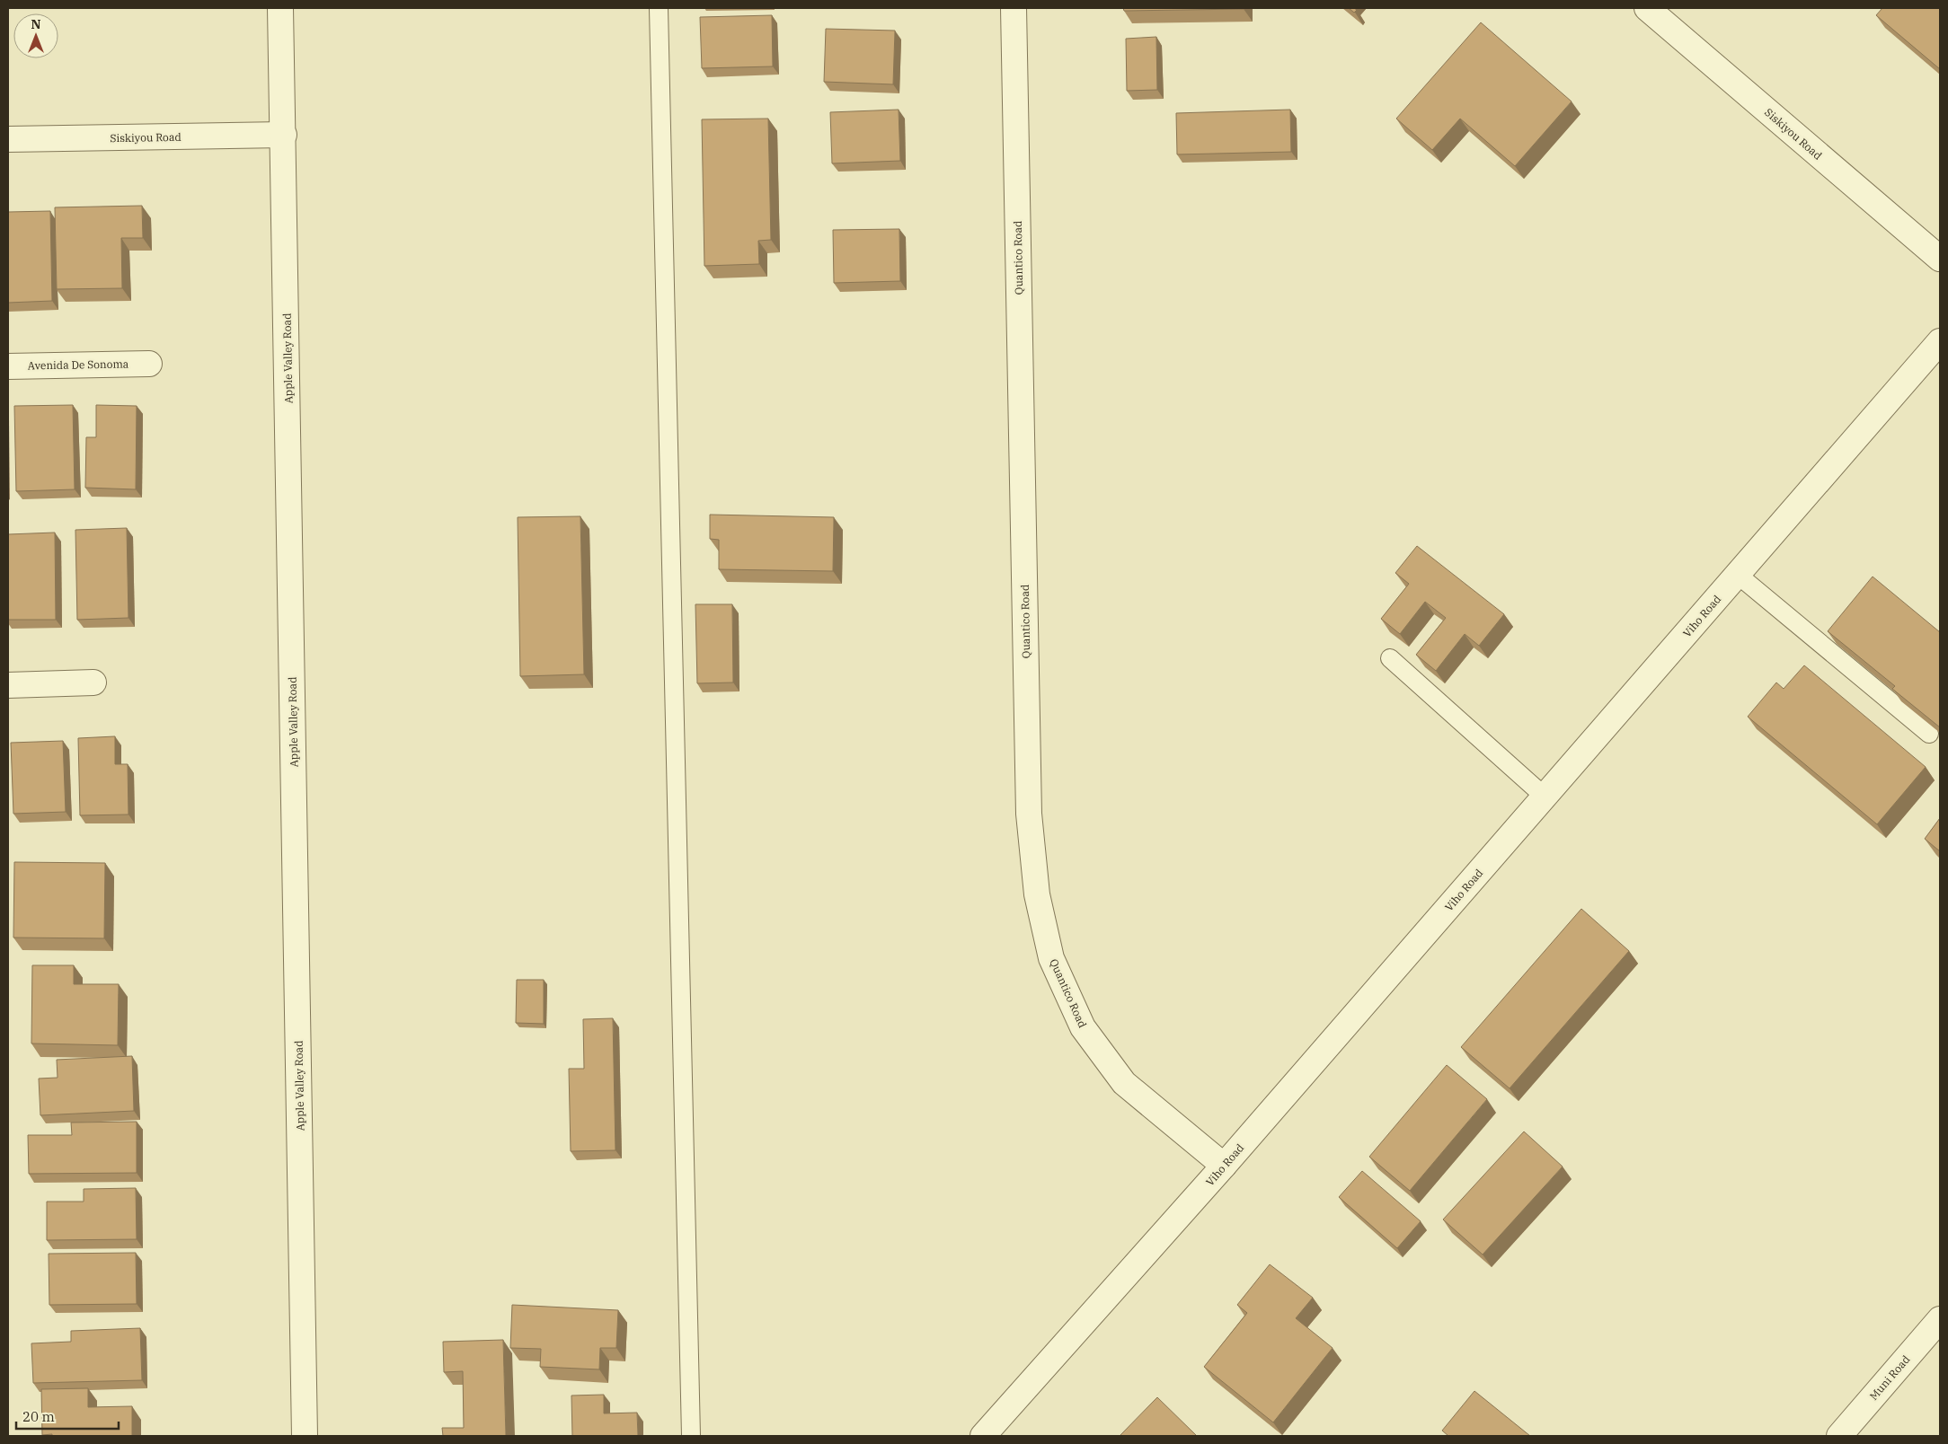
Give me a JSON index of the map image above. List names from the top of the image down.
{
  "streets": {
    "street": [
      "Siskiyou Road",
      "Quantico Road",
      "Apple Valley Road",
      "Avenida De Sonoma",
      "Viho Road",
      "Muni Road"
    ]
  },
  "crossings": [
    ["Siskiyou Road", "Apple Valley Road"],
    ["Quantico Road", "Viho Road"]
  ],
  "scale_bar": "20 m",
  "north": "top"
}
